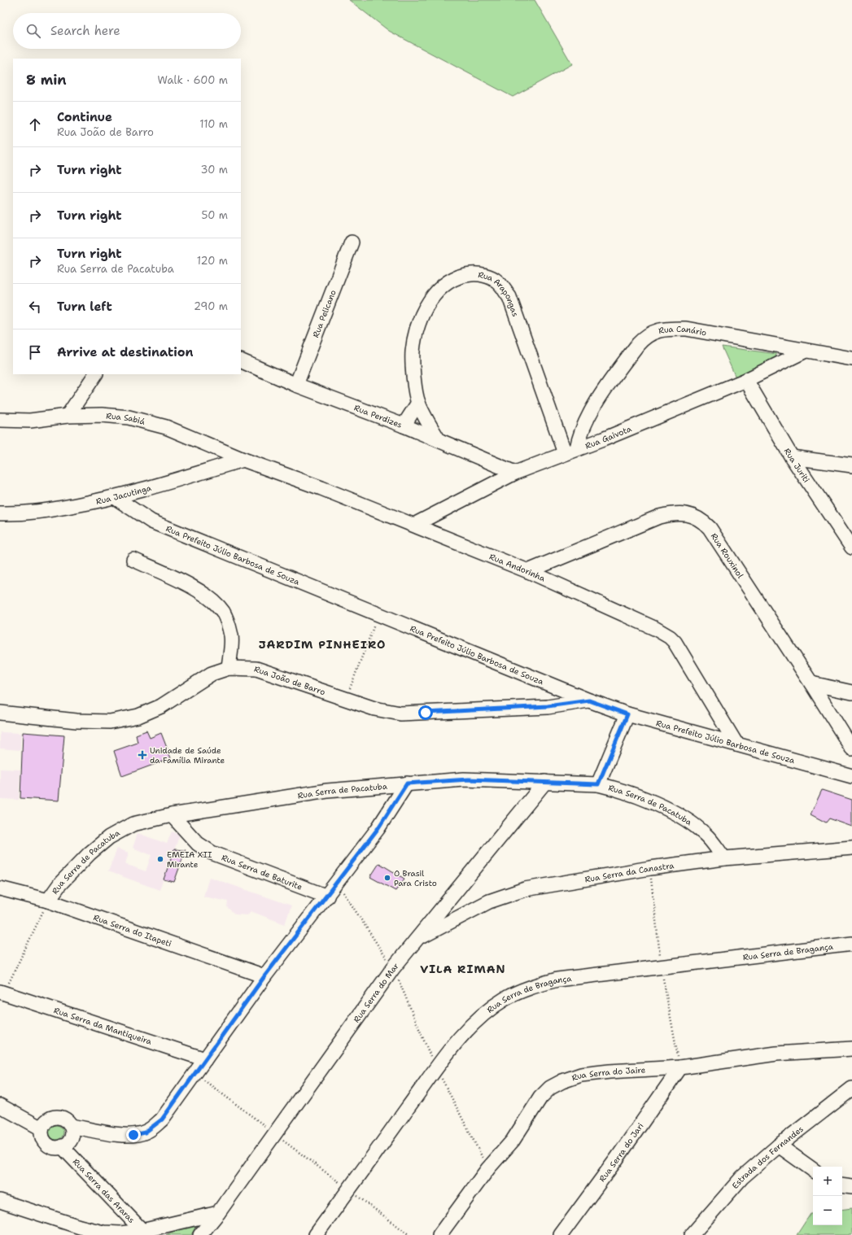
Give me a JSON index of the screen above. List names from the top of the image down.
{
  "streets": {
    "street": [
      "Rua Arapongas",
      "Rua Pelicano",
      "Rua Canário",
      "Rua Perdizes",
      "Rua Sabiá",
      "Rua Gaivota",
      "Rua Juriti",
      "Rua Jacutinga",
      "Rua Prefeito Júlio Barbosa de Souza",
      "Rua Rouxinol",
      "Rua Andorinha",
      "Rua João de Barro",
      "Rua Serra de Pacatuba",
      "Rua Serra de Baturite",
      "Rua Serra da Canastra",
      "Rua Serra do Itapeti",
      "Rua Serra de Bragança",
      "Rua Serra do Mar",
      "Rua Serra da Mantiqueira",
      "Rua Serra do Jaire",
      "Rua Serra do Jari",
      "Estrada dos Fernandes",
      "Rua Serra das Araras"
    ]
  },
  "crossings": [
    ["Rua Arapongas", "Rua Canário"],
    ["Rua Arapongas", "Rua Perdizes"],
    ["Rua Arapongas", "Rua Gaivota"],
    ["Rua Pelicano", "Rua Perdizes"],
    ["Rua Canário", "Rua Gaivota"],
    ["Rua Perdizes", "Rua Gaivota"],
    ["Rua Sabiá", "Rua Jacutinga"],
    ["Rua Sabiá", "Rua Andorinha"],
    ["Rua Gaivota", "Rua Juriti"],
    ["Rua Gaivota", "Rua Andorinha"],
    ["Rua Jacutinga", "Rua Prefeito Júlio Barbosa de Souza"],
    ["Rua Jacutinga", "Rua Andorinha"],
    ["Rua Prefeito Júlio Barbosa de Souza", "Rua Andorinha"],
    ["Rua Prefeito Júlio Barbosa de Souza", "Rua João de Barro"],
    ["Rua Rouxinol", "Rua Andorinha"],
    ["Rua Serra de Pacatuba", "Rua Serra de Baturite"],
    ["Rua Serra de Pacatuba", "Rua Serra da Canastra"],
    ["Rua Serra de Pacatuba", "Rua Serra do Itapeti"],
    ["Rua Serra de Pacatuba", "Rua Serra do Mar"],
    ["Rua Serra da Canastra", "Rua Serra do Mar"],
    ["Rua Serra do Jaire", "Rua Serra do Jari"]
  ],
  "districts": ["JARDIM PINHEIRO", "VILA RIMAN"],
  "places": {
    "health": ["Unidade de Saúde da Família Mirante"],
    "other": ["EMEIA XII Mirante", "O Brasil Para Cristo"]
  },
  "page": {
    "search": "Search here",
    "heading": ["8 min", "Walk · 600 m"],
    "list": [
      ["Continue", "Rua João de Barro", "110 m"],
      ["Turn right", "30 m"],
      ["Turn right", "50 m"],
      ["Turn right", "Rua Serra de Pacatuba", "120 m"],
      ["Turn left", "290 m"],
      "Arrive at destination"
    ],
    "map_buttons": ["+", "−"]
  }
}
